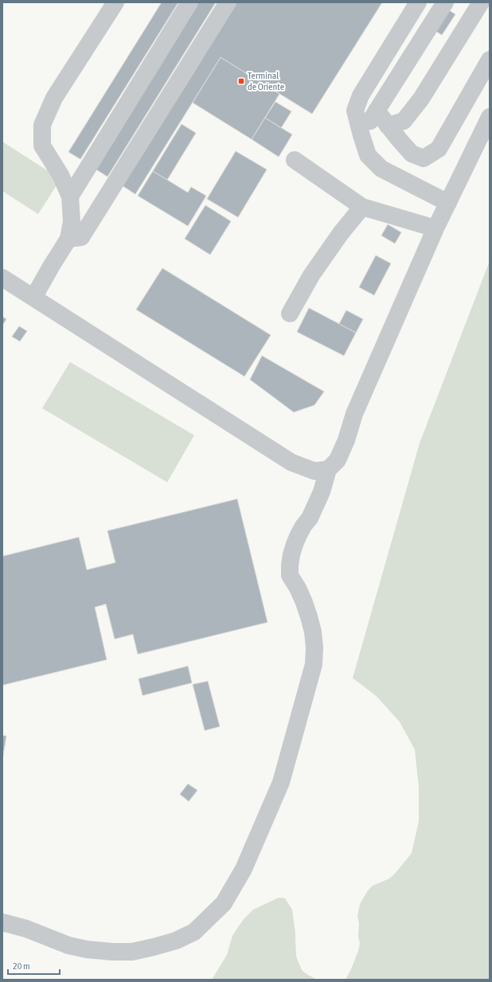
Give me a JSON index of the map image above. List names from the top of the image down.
{
  "places": {
    "transit": ["Terminal de Oriente"]
  },
  "scale_bar": "20 m"
}
